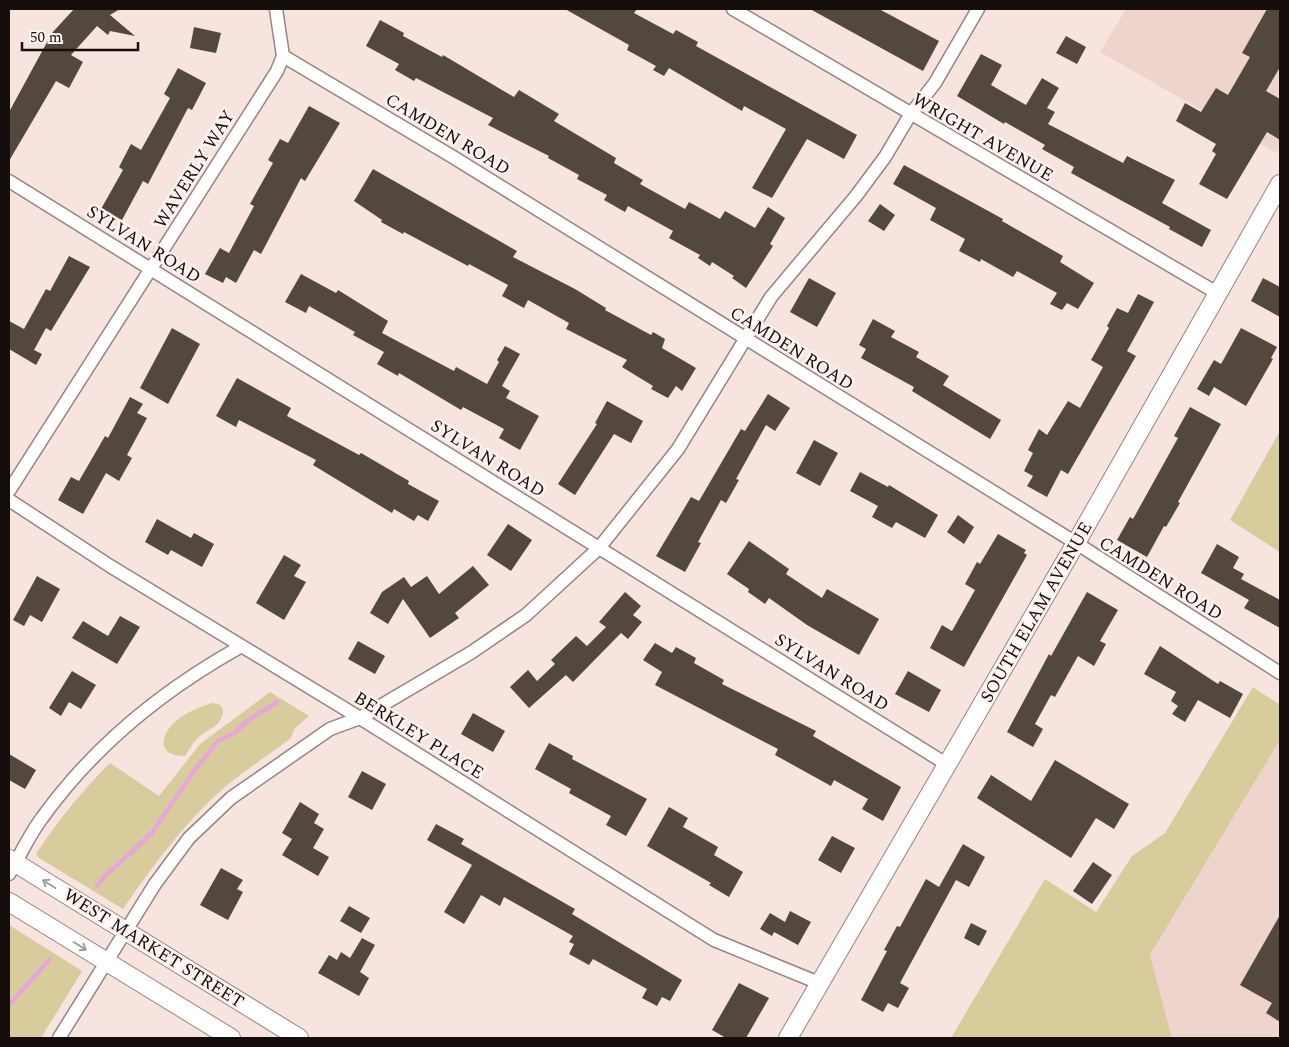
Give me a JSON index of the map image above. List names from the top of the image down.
{
  "streets": {
    "street": [
      "CAMDEN ROAD",
      "WRIGHT AVENUE",
      "WAVERLY WAY",
      "SYLVAN ROAD",
      "SOUTH ELAM AVENUE",
      "BERKLEY PLACE",
      "WEST MARKET STREET"
    ]
  },
  "crossings": [
    ["CAMDEN ROAD", "WAVERLY WAY"],
    ["CAMDEN ROAD", "SOUTH ELAM AVENUE"],
    ["WRIGHT AVENUE", "SOUTH ELAM AVENUE"],
    ["WAVERLY WAY", "SYLVAN ROAD"],
    ["SYLVAN ROAD", "SOUTH ELAM AVENUE"],
    ["SOUTH ELAM AVENUE", "BERKLEY PLACE"]
  ],
  "scale_bar": "50 m"
}
